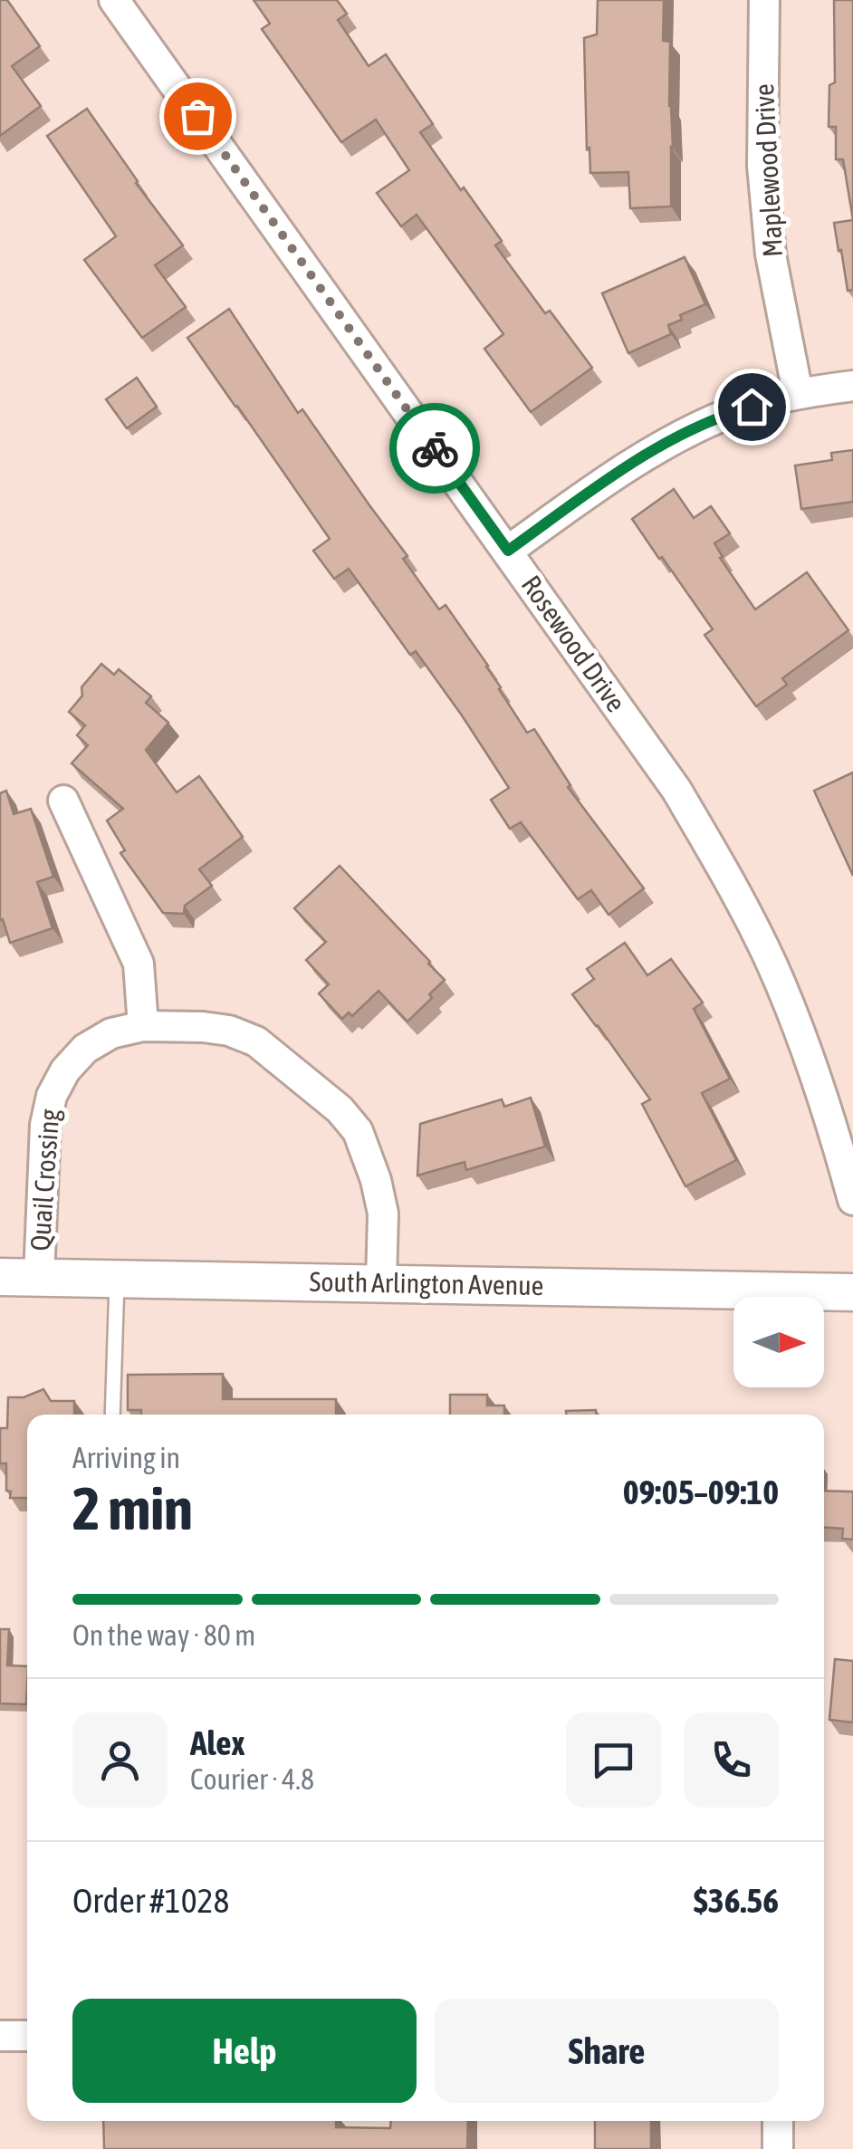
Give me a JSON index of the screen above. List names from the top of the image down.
{
  "streets": {
    "street": [
      "Maplewood Drive",
      "Rosewood Drive",
      "Quail Crossing",
      "South Arlington Avenue"
    ]
  },
  "crossings": [
    ["Quail Crossing", "South Arlington Avenue"]
  ],
  "north": "right",
  "page": {
    "heading": ["2 min", "Arriving in", "09:05–09:10"],
    "panel": [
      "Alex",
      "Courier · 4.8",
      "Order #1028",
      "$36.56"
    ],
    "bar": "On the way · 80 m",
    "buttons": ["Help", "Share"]
  }
}
